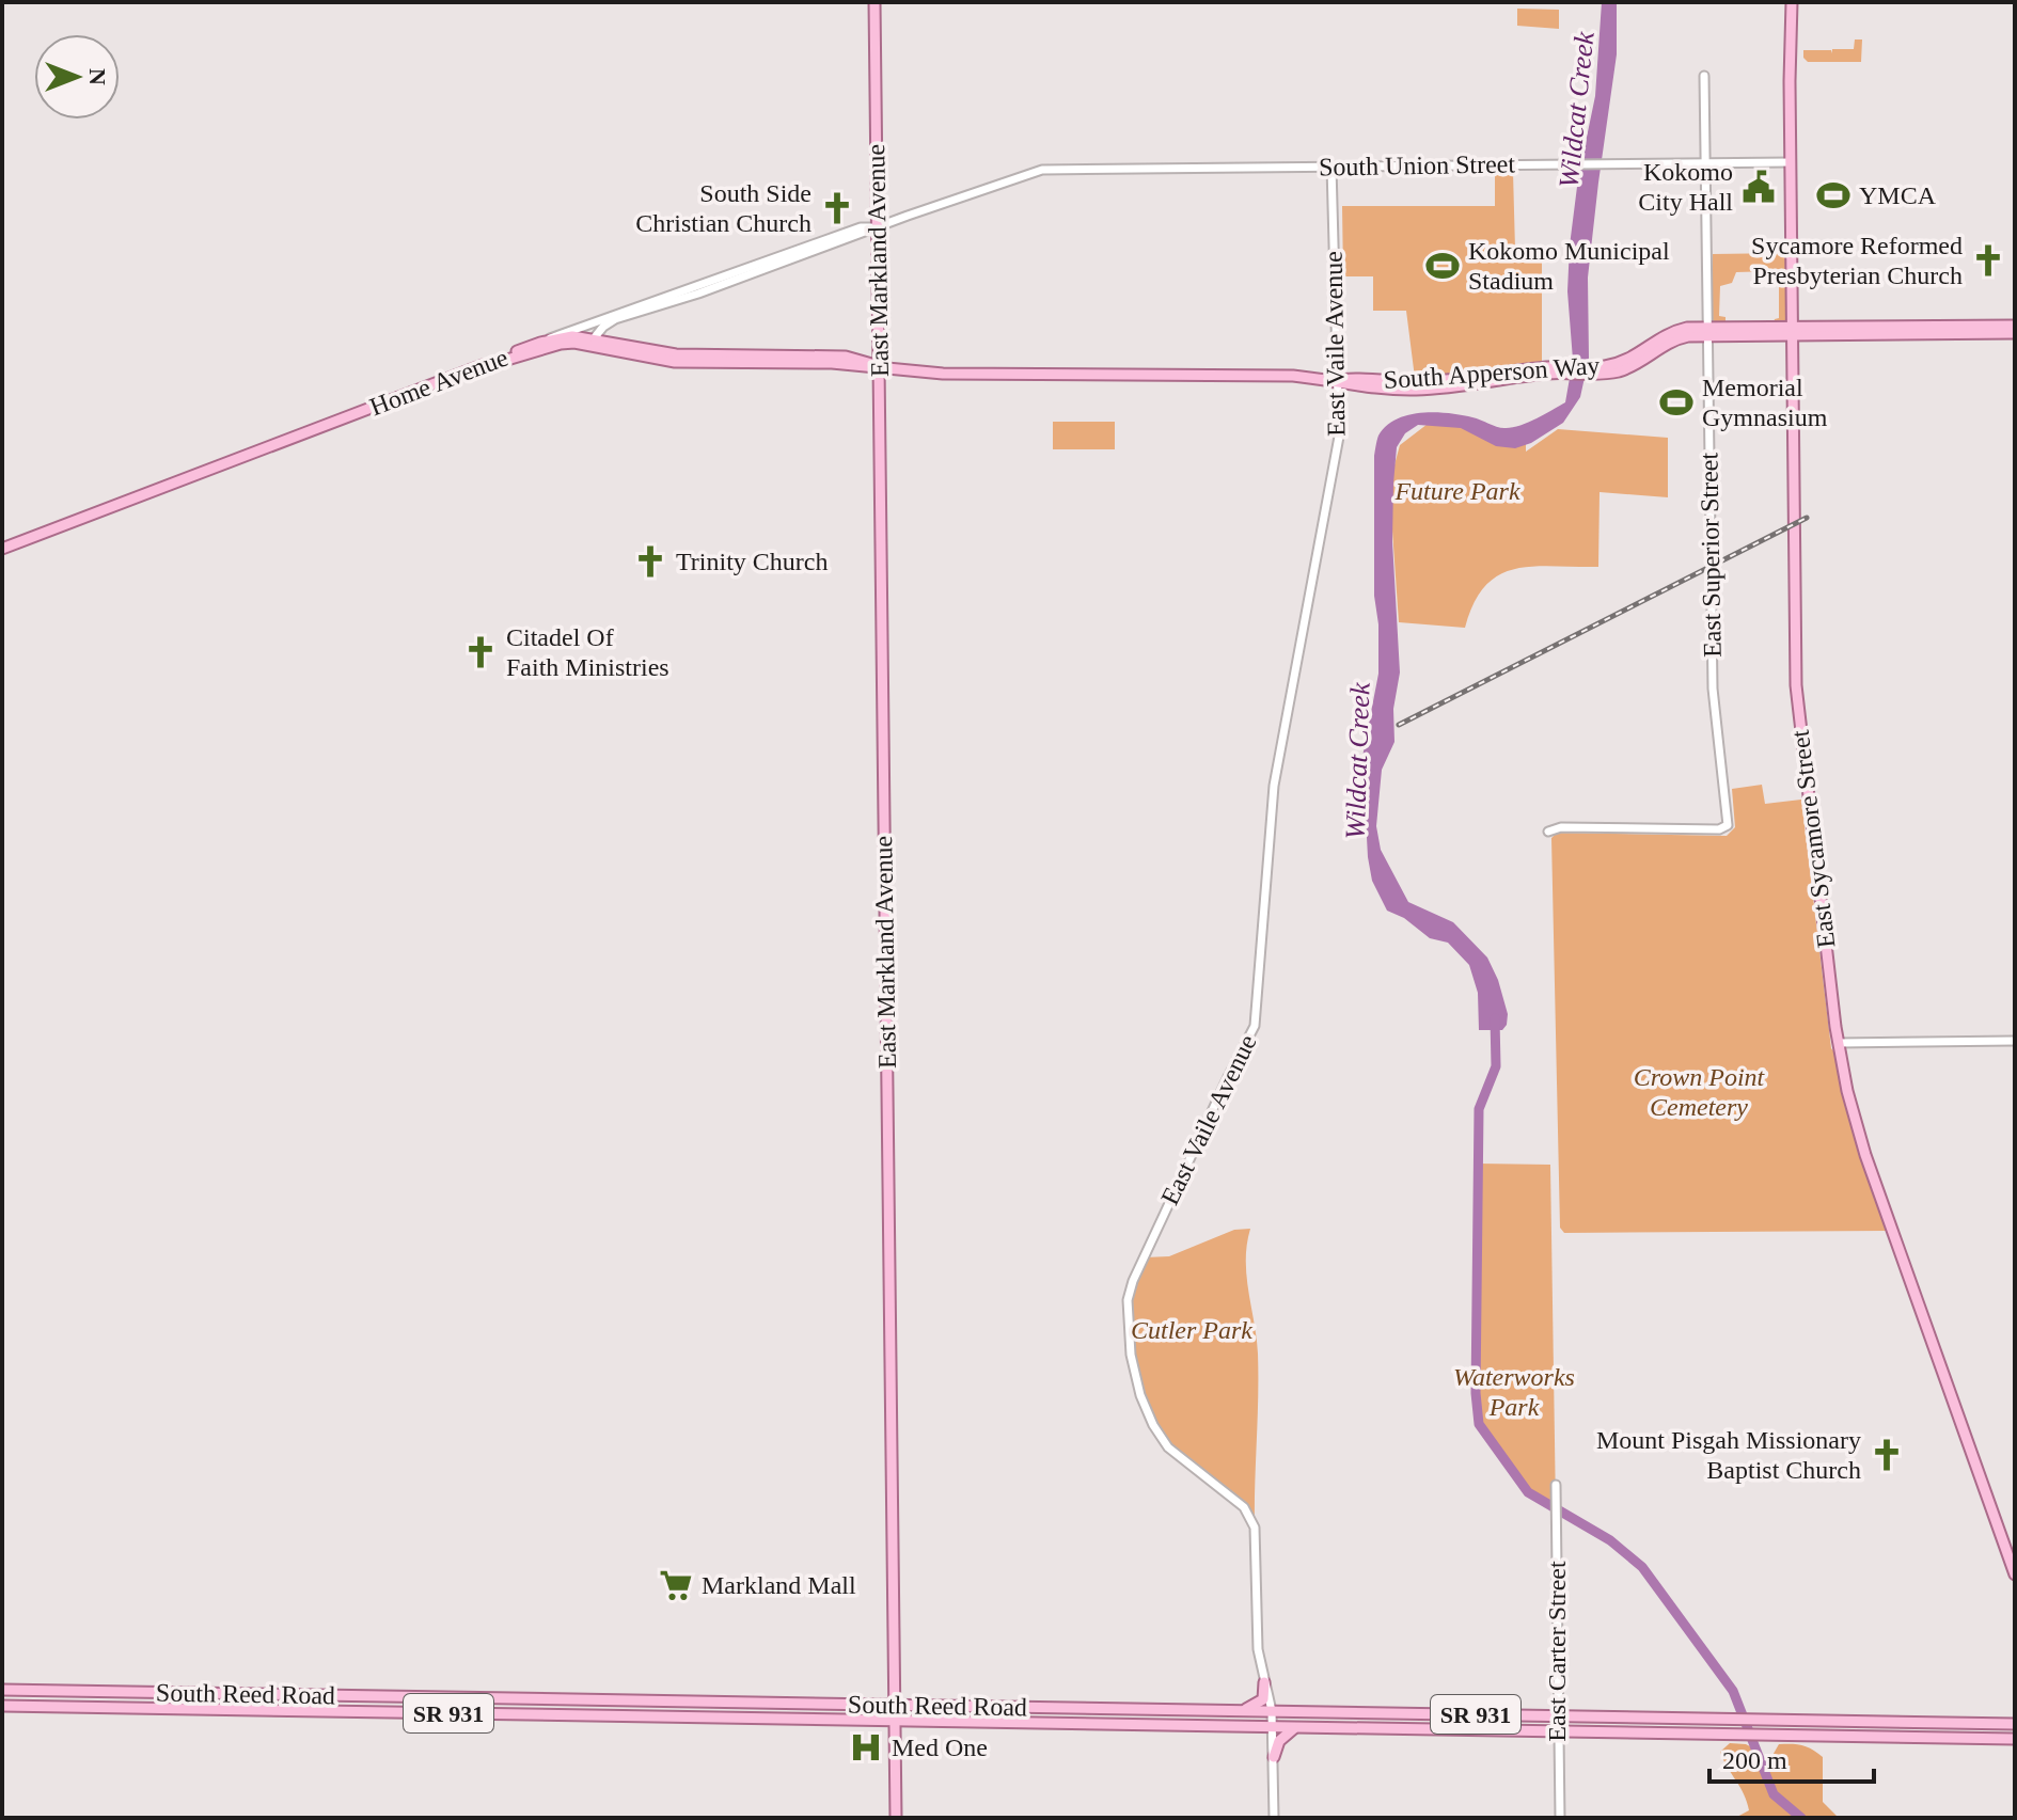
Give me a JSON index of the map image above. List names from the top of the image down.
{
  "streets": {
    "main road": [
      "East Markland Avenue",
      "South Apperson Way",
      "Home Avenue",
      "East Sycamore Street",
      "South Reed Road",
      "SR 931"
    ],
    "street": [
      "South Union Street",
      "East Vaile Avenue",
      "East Superior Street",
      "East Carter Street"
    ]
  },
  "crossings": [
    ["South Union Street", "East Vaile Avenue"],
    ["South Union Street", "Home Avenue"],
    ["South Union Street", "East Superior Street"],
    ["South Union Street", "East Sycamore Street"],
    ["East Markland Avenue", "South Apperson Way"],
    ["East Markland Avenue", "Home Avenue"],
    ["East Markland Avenue", "South Reed Road"],
    ["East Vaile Avenue", "South Apperson Way"],
    ["East Vaile Avenue", "South Reed Road"],
    ["South Apperson Way", "Home Avenue"],
    ["South Apperson Way", "East Superior Street"],
    ["South Apperson Way", "East Sycamore Street"],
    ["East Carter Street", "South Reed Road"]
  ],
  "water": ["Wildcat Creek"],
  "parks": [
    "Future Park",
    "Crown Point Cemetery",
    "Cutler Park",
    "Waterworks Park"
  ],
  "places": {
    "public building": ["Kokomo City Hall"],
    "sports": ["YMCA", "Kokomo Municipal Stadium", "Memorial Gymnasium"],
    "church": [
      "South Side Christian Church",
      "Sycamore Reformed Presbyterian Church",
      "Trinity Church",
      "Citadel Of Faith Ministries",
      "Mount Pisgah Missionary Baptist Church"
    ],
    "supermarket": ["Markland Mall"],
    "hospital": ["Med One"]
  },
  "scale_bar": "200 m",
  "north": "right"
}
